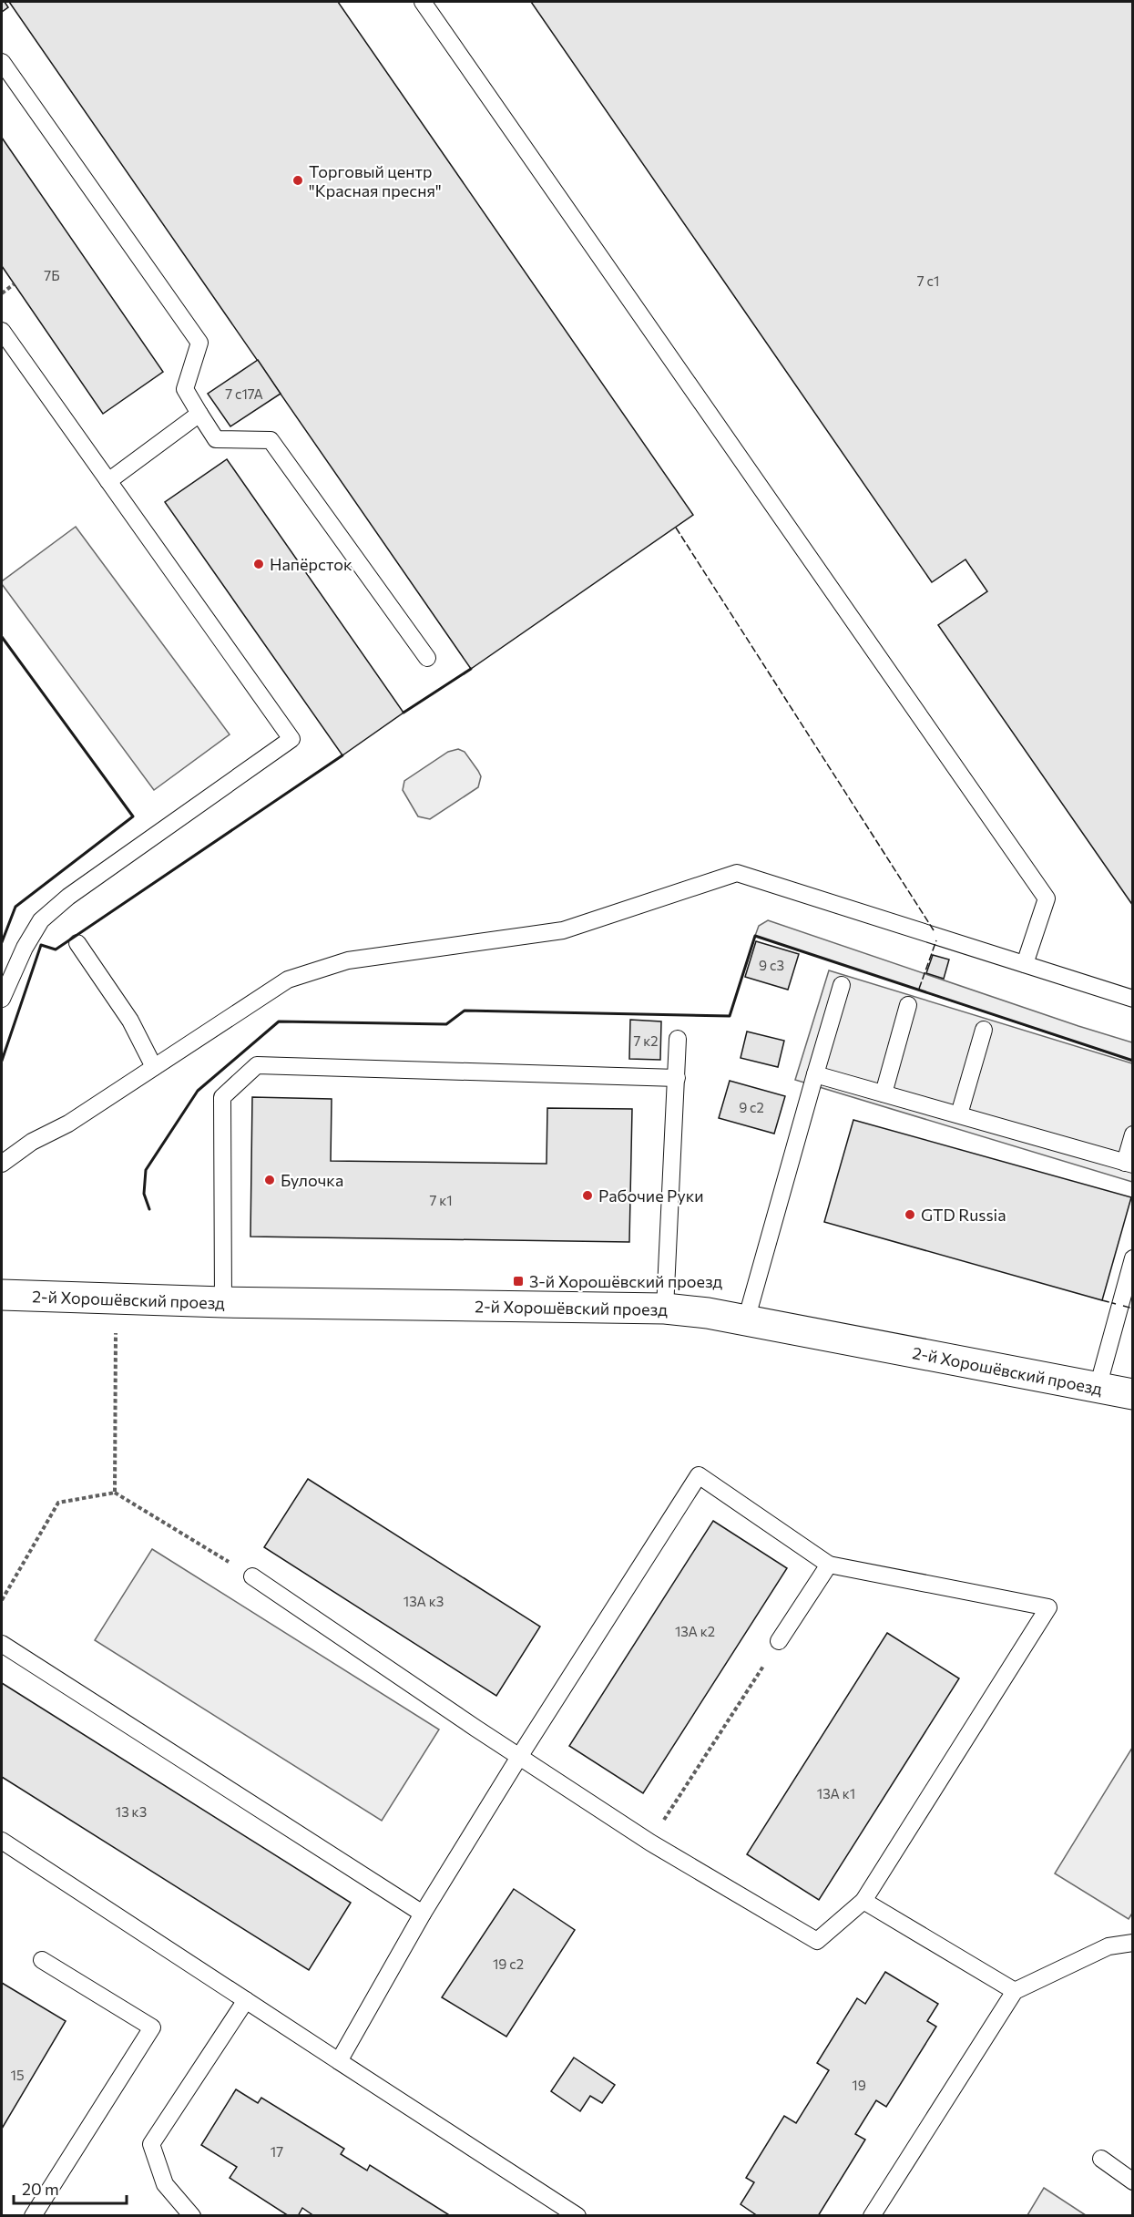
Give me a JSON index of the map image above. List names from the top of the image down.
{
  "streets": {
    "street": ["2-й Хорошёвский проезд"]
  },
  "places": {
    "other": [
      "Торговый центр \"Красная пресня\"",
      "Напёрсток",
      "Булочка",
      "Рабочие Руки",
      "GTD Russia"
    ],
    "transit": ["3-й Хорошёвский проезд"]
  },
  "house_numbers": [
    "7Б",
    "7 с1",
    "7 с17А",
    "9 с3",
    "7 к2",
    "9 с2",
    "7 к1",
    "13А к3",
    "13А к2",
    "13А к1",
    "13 к3",
    "19 с2",
    "15",
    "19",
    "17"
  ],
  "scale_bar": "20 m"
}
